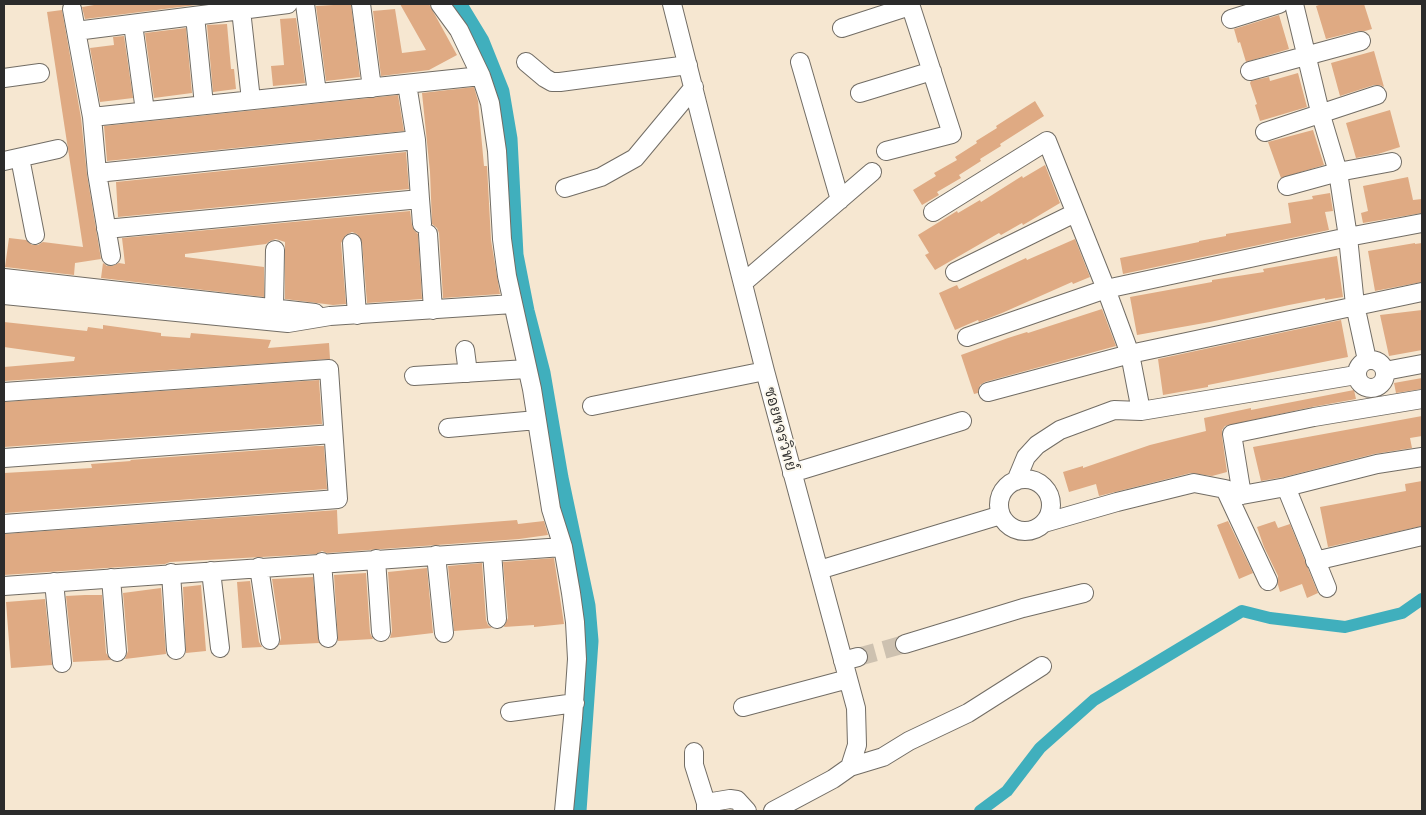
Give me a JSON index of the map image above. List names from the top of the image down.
{
  "streets": {
    "street": ["ซอยขจรวิทย์"]
  }
}
